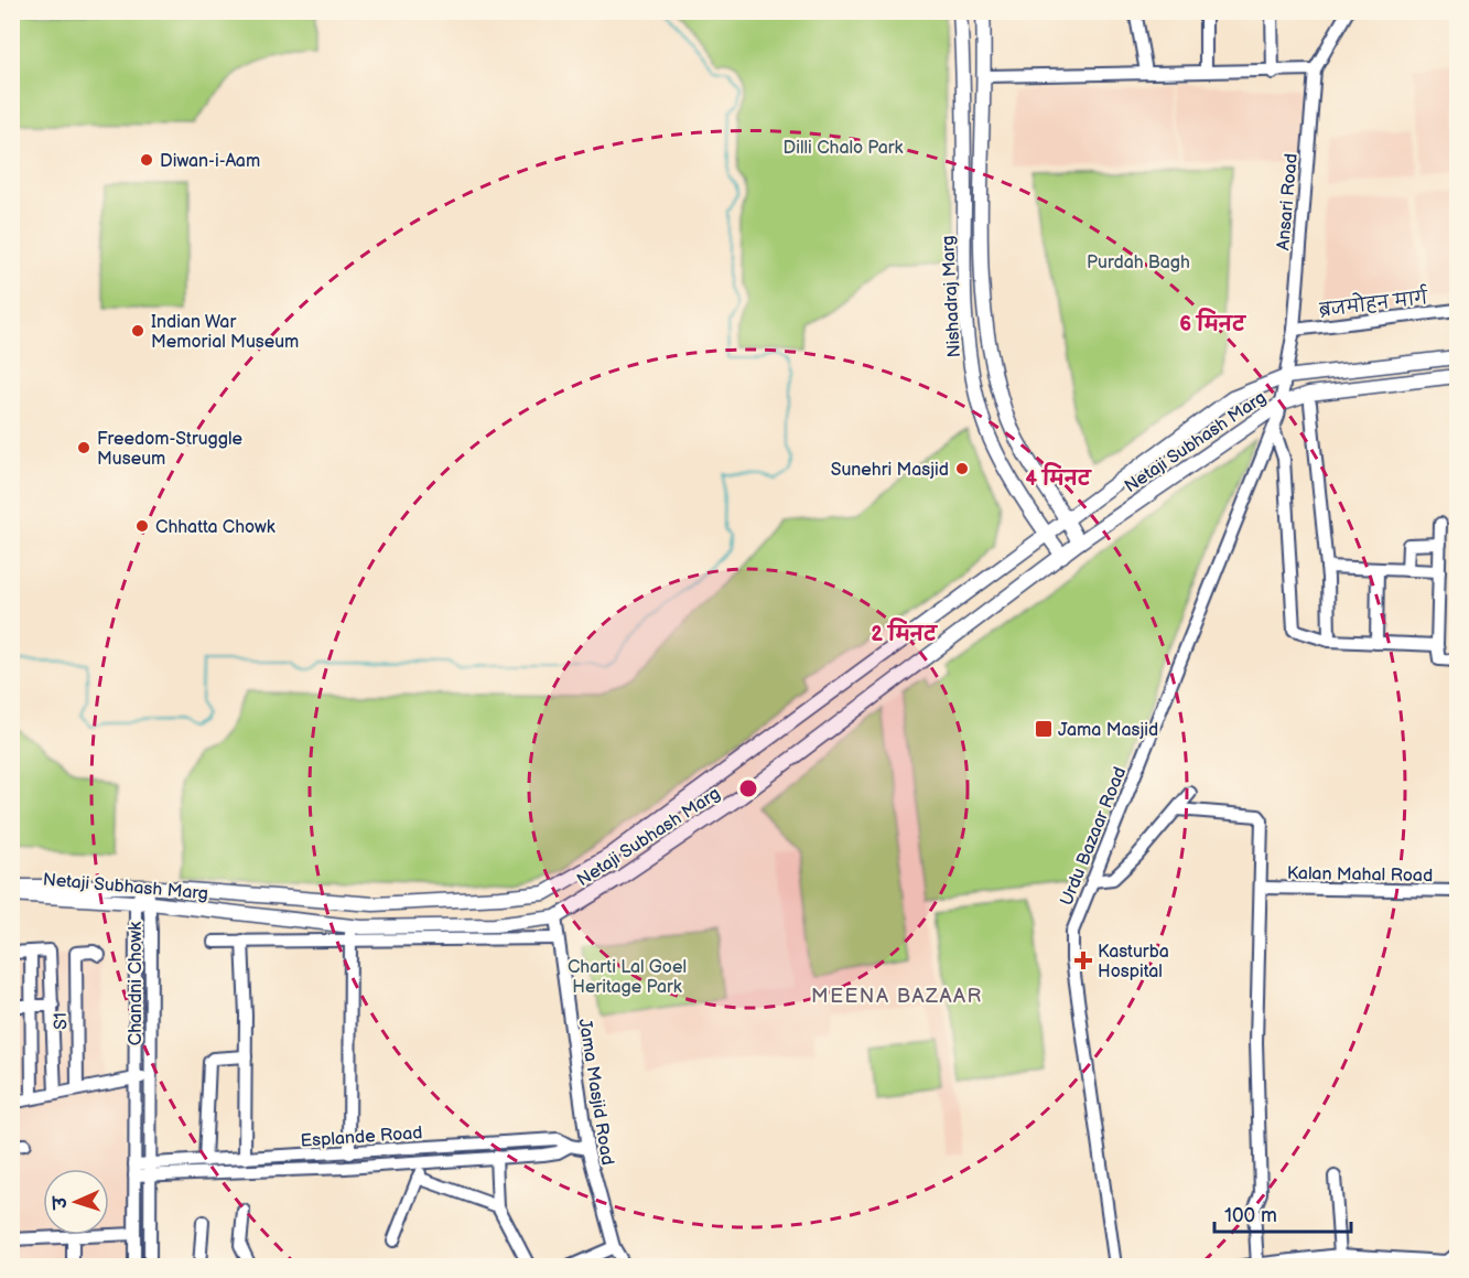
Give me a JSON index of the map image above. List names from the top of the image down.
{
  "streets": {
    "main road": ["Nishadraj Marg", "Netaji Subhash Marg"],
    "street": [
      "Ansari Road",
      "ब्रजमोहन मार्ग",
      "Urdu Bazaar Road",
      "Kalan Mahal Road",
      "Chandni Chowk",
      "S1",
      "Jama Masjid Road",
      "Esplande Road"
    ]
  },
  "crossings": [
    ["Ansari Road", "ब्रजमोहन मार्ग"],
    ["Ansari Road", "Netaji Subhash Marg"],
    ["Ansari Road", "Urdu Bazaar Road"],
    ["Nishadraj Marg", "Netaji Subhash Marg"],
    ["Netaji Subhash Marg", "Urdu Bazaar Road"],
    ["Netaji Subhash Marg", "Chandni Chowk"],
    ["Netaji Subhash Marg", "Jama Masjid Road"],
    ["Chandni Chowk", "Esplande Road"],
    ["Jama Masjid Road", "Esplande Road"]
  ],
  "districts": ["MEENA BAZAAR"],
  "parks": ["Dilli Chalo Park", "Purdah Bagh", "Charti Lal Goel Heritage Park"],
  "places": {
    "other": [
      "Diwan-i-Aam",
      "Indian War Memorial Museum",
      "Freedom-Struggle Museum",
      "Sunehri Masjid",
      "Chhatta Chowk"
    ],
    "transit": ["Jama Masjid"],
    "health": ["Kasturba Hospital"]
  },
  "scale_bar": "100 m",
  "north": "left",
  "rings": ["6 मिनट", "4 मिनट", "2 मिनट"]
}
